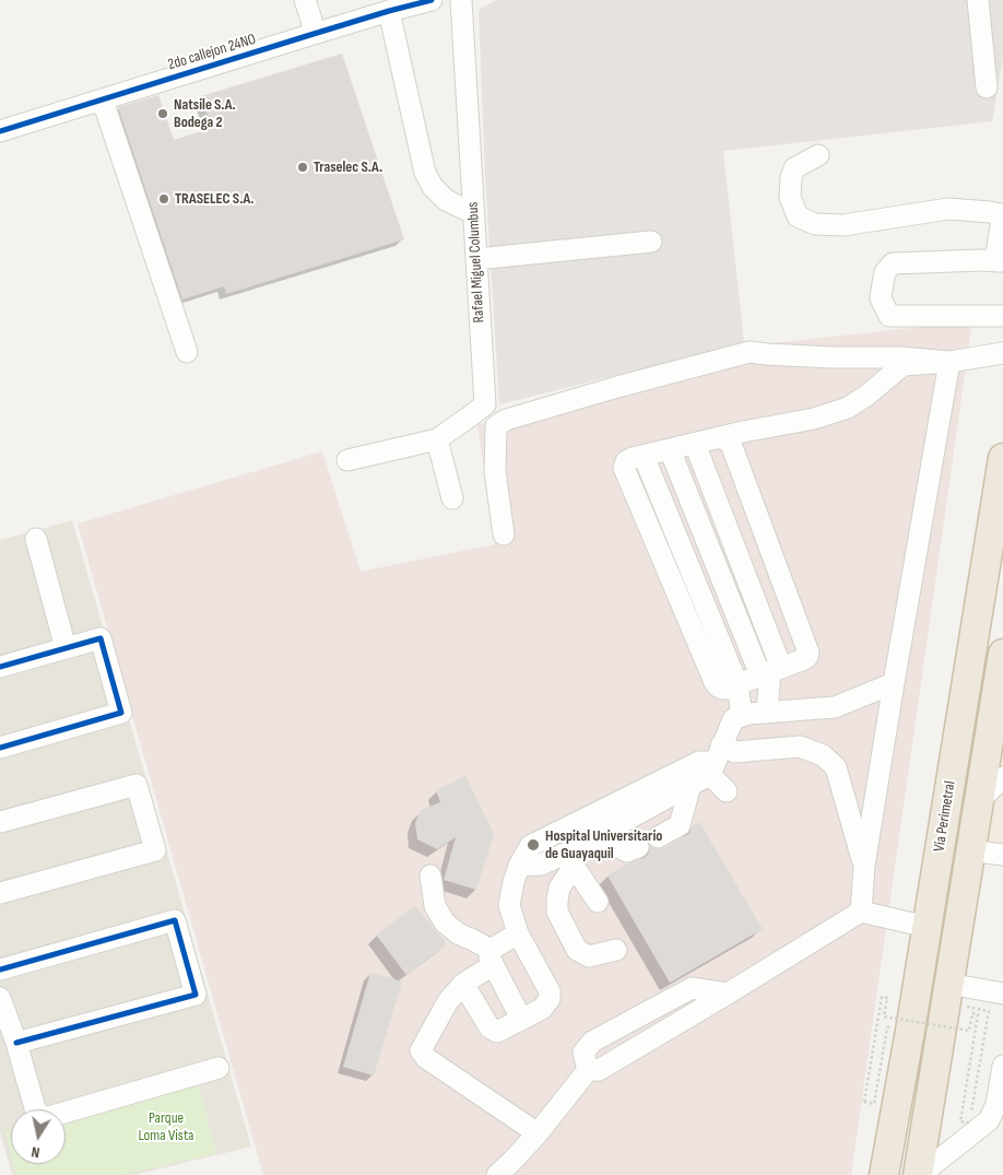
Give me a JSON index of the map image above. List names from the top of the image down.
{
  "streets": {
    "highway": ["Vía Perimetral"],
    "street": ["2do callejon 24NO", "Rafael Miguel Columbus"]
  },
  "parks": ["Parque Loma Vista"],
  "places": [
    "Natsile S.A. Bodega 2",
    "Traselec S.A.",
    "TRASELEC S.A.",
    "Hospital Universitario de Guayaquil"
  ],
  "north": "bottom"
}
